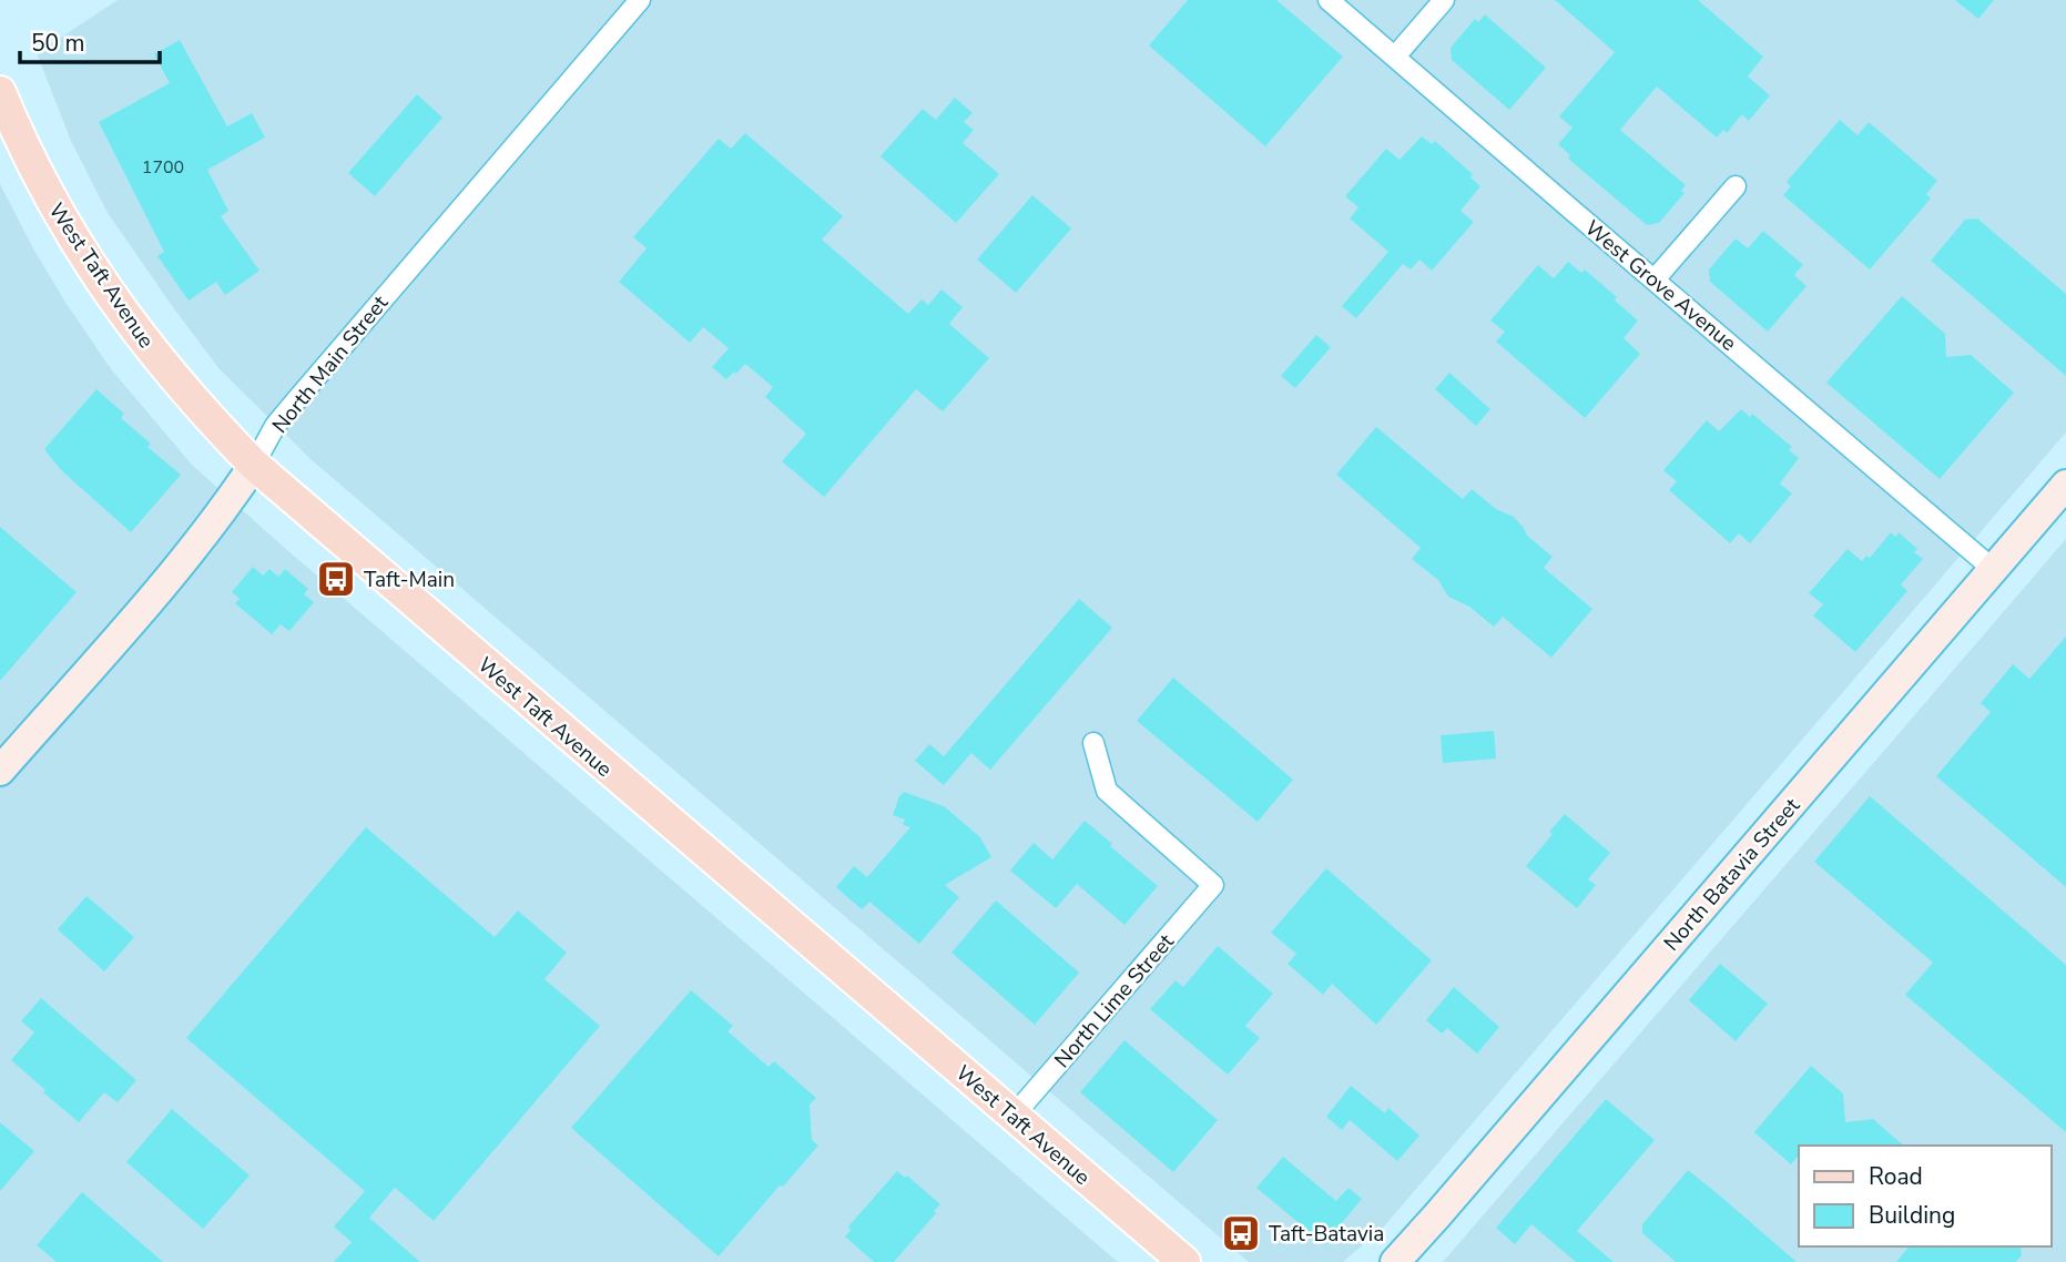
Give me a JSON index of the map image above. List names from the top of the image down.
{
  "streets": {
    "main road": ["West Taft Avenue", "North Main Street", "North Batavia Street"],
    "street": ["West Grove Avenue", "North Lime Street"]
  },
  "crossings": [
    ["West Taft Avenue", "North Main Street"],
    ["West Taft Avenue", "North Lime Street"],
    ["West Grove Avenue", "North Batavia Street"]
  ],
  "places": {
    "bus stop": ["Taft-Main", "Taft-Batavia"]
  },
  "house_numbers": ["1700"],
  "legend": ["Road", "Building"],
  "scale_bar": "50 m"
}
